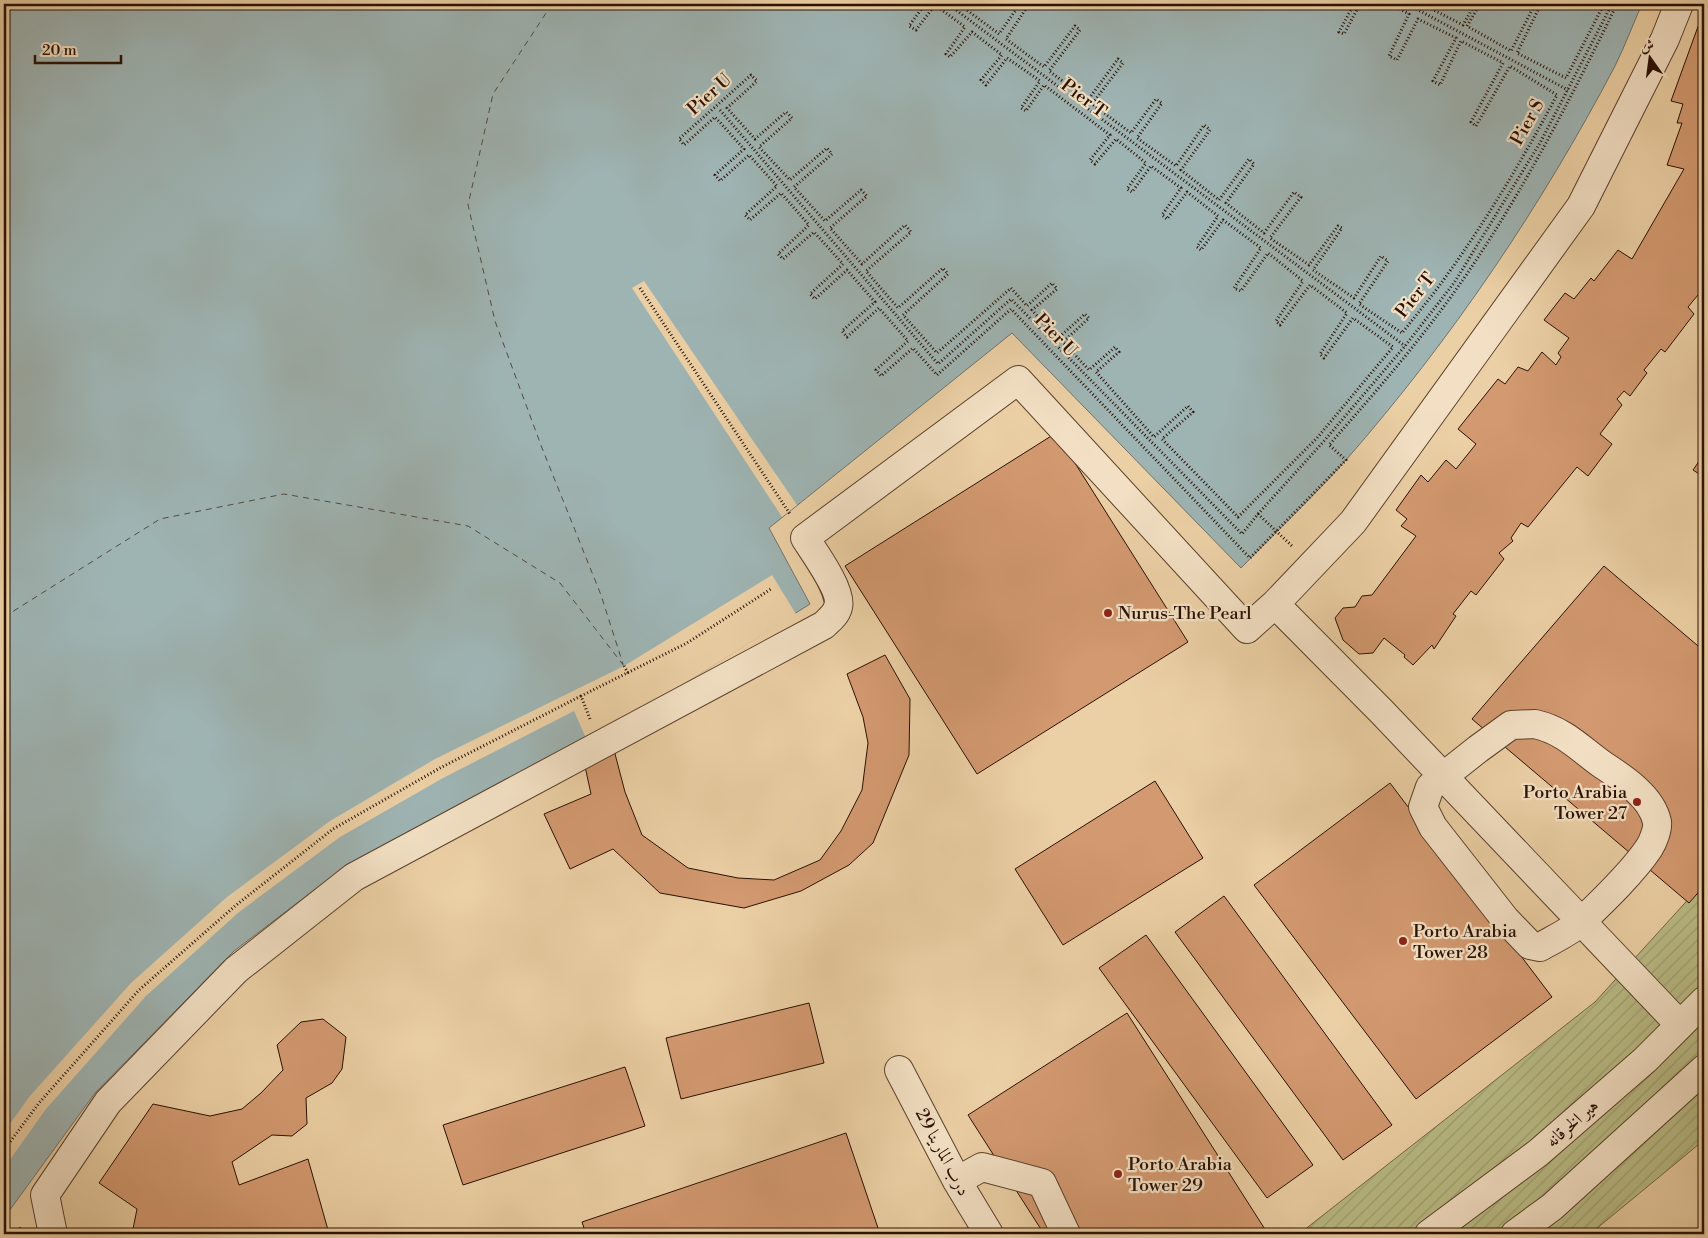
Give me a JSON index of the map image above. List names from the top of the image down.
{
  "streets": {
    "street": ["هير الخرقانه", "درب المارينا 29"],
    "path": ["Pier U", "Pier T", "Pier S"]
  },
  "crossings": [
    ["Pier U", "Pier T"],
    ["Pier T", "Pier S"]
  ],
  "places": [
    "Nurus-The Pearl",
    "Porto Arabia Tower 27",
    "Porto Arabia Tower 28",
    "Porto Arabia Tower 29"
  ],
  "scale_bar": "20 m",
  "north": "top"
}
